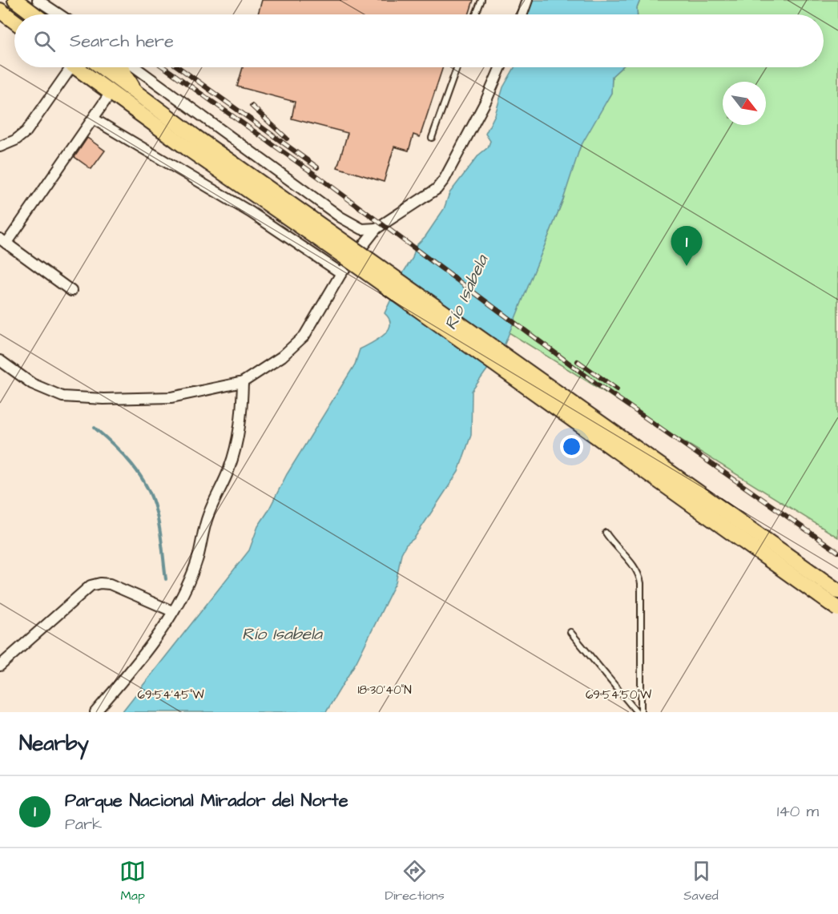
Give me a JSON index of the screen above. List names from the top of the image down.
{
  "water": ["Río Isabela"],
  "north": "bottom right",
  "page": {
    "search": "Search here",
    "pins": "1",
    "heading": "Nearby",
    "list": [
      {
        "mark": "1",
        "name": "Parque Nacional Mirador del Norte",
        "note": "Park",
        "value": "140 m"
      }
    ],
    "nav": ["Map", "Directions", "Saved"]
  },
  "coordinates": ["18°30'40\"N", "69°54'45\"W", "69°54'50\"W"]
}
